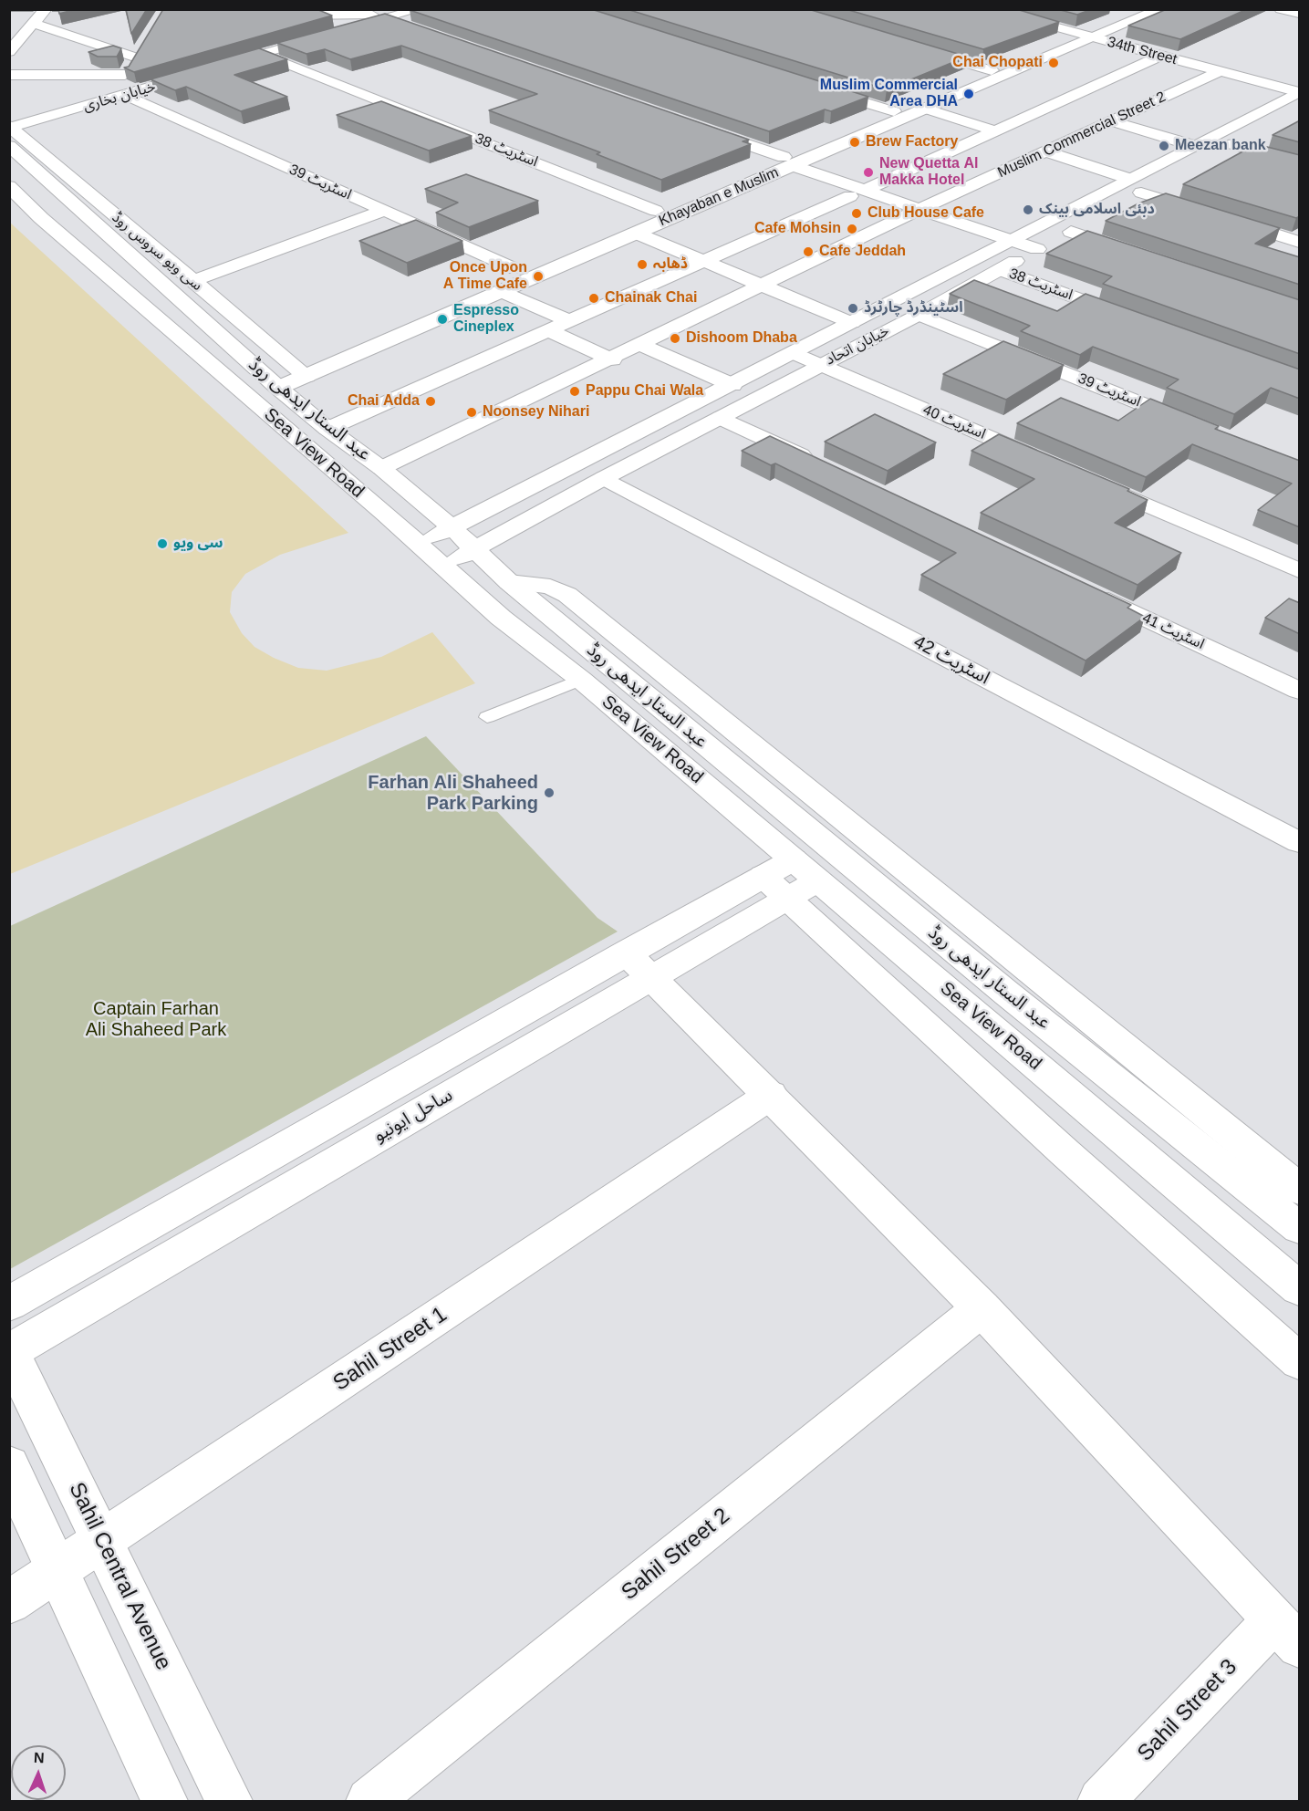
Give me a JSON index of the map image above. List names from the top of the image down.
{
  "streets": {
    "street": [
      "34th Street",
      "خیابان بخاری",
      "Muslim Commercial Street 2",
      "اسٹریٹ 38",
      "اسٹریٹ 39",
      "Khayaban e Muslim",
      "سی ویو سروس روڈ",
      "خیابان اتحاد",
      "عبد الستار ایدھی روڈ",
      "اسٹریٹ 40",
      "Sea View Road",
      "اسٹریٹ 41",
      "اسٹریٹ 42",
      "ساحل ایونیو",
      "Sahil Street 1",
      "Sahil Street 2",
      "Sahil Central Avenue",
      "Sahil Street 3"
    ]
  },
  "crossings": [
    ["34th Street", "Muslim Commercial Street 2"],
    ["34th Street", "Khayaban e Muslim"],
    ["34th Street", "خیابان اتحاد"],
    ["خیابان بخاری", "اسٹریٹ 38"],
    ["خیابان بخاری", "اسٹریٹ 39"],
    ["خیابان بخاری", "سی ویو سروس روڈ"],
    ["خیابان بخاری", "عبد الستار ایدھی روڈ"],
    ["Muslim Commercial Street 2", "عبد الستار ایدھی روڈ"],
    ["اسٹریٹ 38", "Khayaban e Muslim"],
    ["اسٹریٹ 38", "خیابان اتحاد"],
    ["اسٹریٹ 39", "Khayaban e Muslim"],
    ["اسٹریٹ 39", "خیابان اتحاد"],
    ["Khayaban e Muslim", "سی ویو سروس روڈ"],
    ["Khayaban e Muslim", "عبد الستار ایدھی روڈ"],
    ["سی ویو سروس روڈ", "عبد الستار ایدھی روڈ"],
    ["خیابان اتحاد", "عبد الستار ایدھی روڈ"],
    ["خیابان اتحاد", "اسٹریٹ 40"],
    ["خیابان اتحاد", "Sea View Road"],
    ["خیابان اتحاد", "اسٹریٹ 42"],
    ["Sea View Road", "ساحل ایونیو"],
    ["ساحل ایونیو", "Sahil Central Avenue"],
    ["Sahil Street 1", "Sahil Central Avenue"]
  ],
  "parks": ["Captain Farhan Ali Shaheed Park"],
  "places": [
    "Chai Chopati",
    "Muslim Commercial Area DHA",
    "Brew Factory",
    "Meezan bank",
    "New Quetta Al Makka Hotel",
    "دبئی اسلامی بینک",
    "Club House Cafe",
    "Cafe Mohsin",
    "Cafe Jeddah",
    "ڈھابہ",
    "Once Upon A Time Cafe",
    "Chainak Chai",
    "اسٹینڈرڈ چارٹرڈ",
    "Espresso Cineplex",
    "Dishoom Dhaba",
    "Pappu Chai Wala",
    "Chai Adda",
    "Noonsey Nihari",
    "سی ویو",
    "Farhan Ali Shaheed Park Parking"
  ],
  "north": "top"
}
